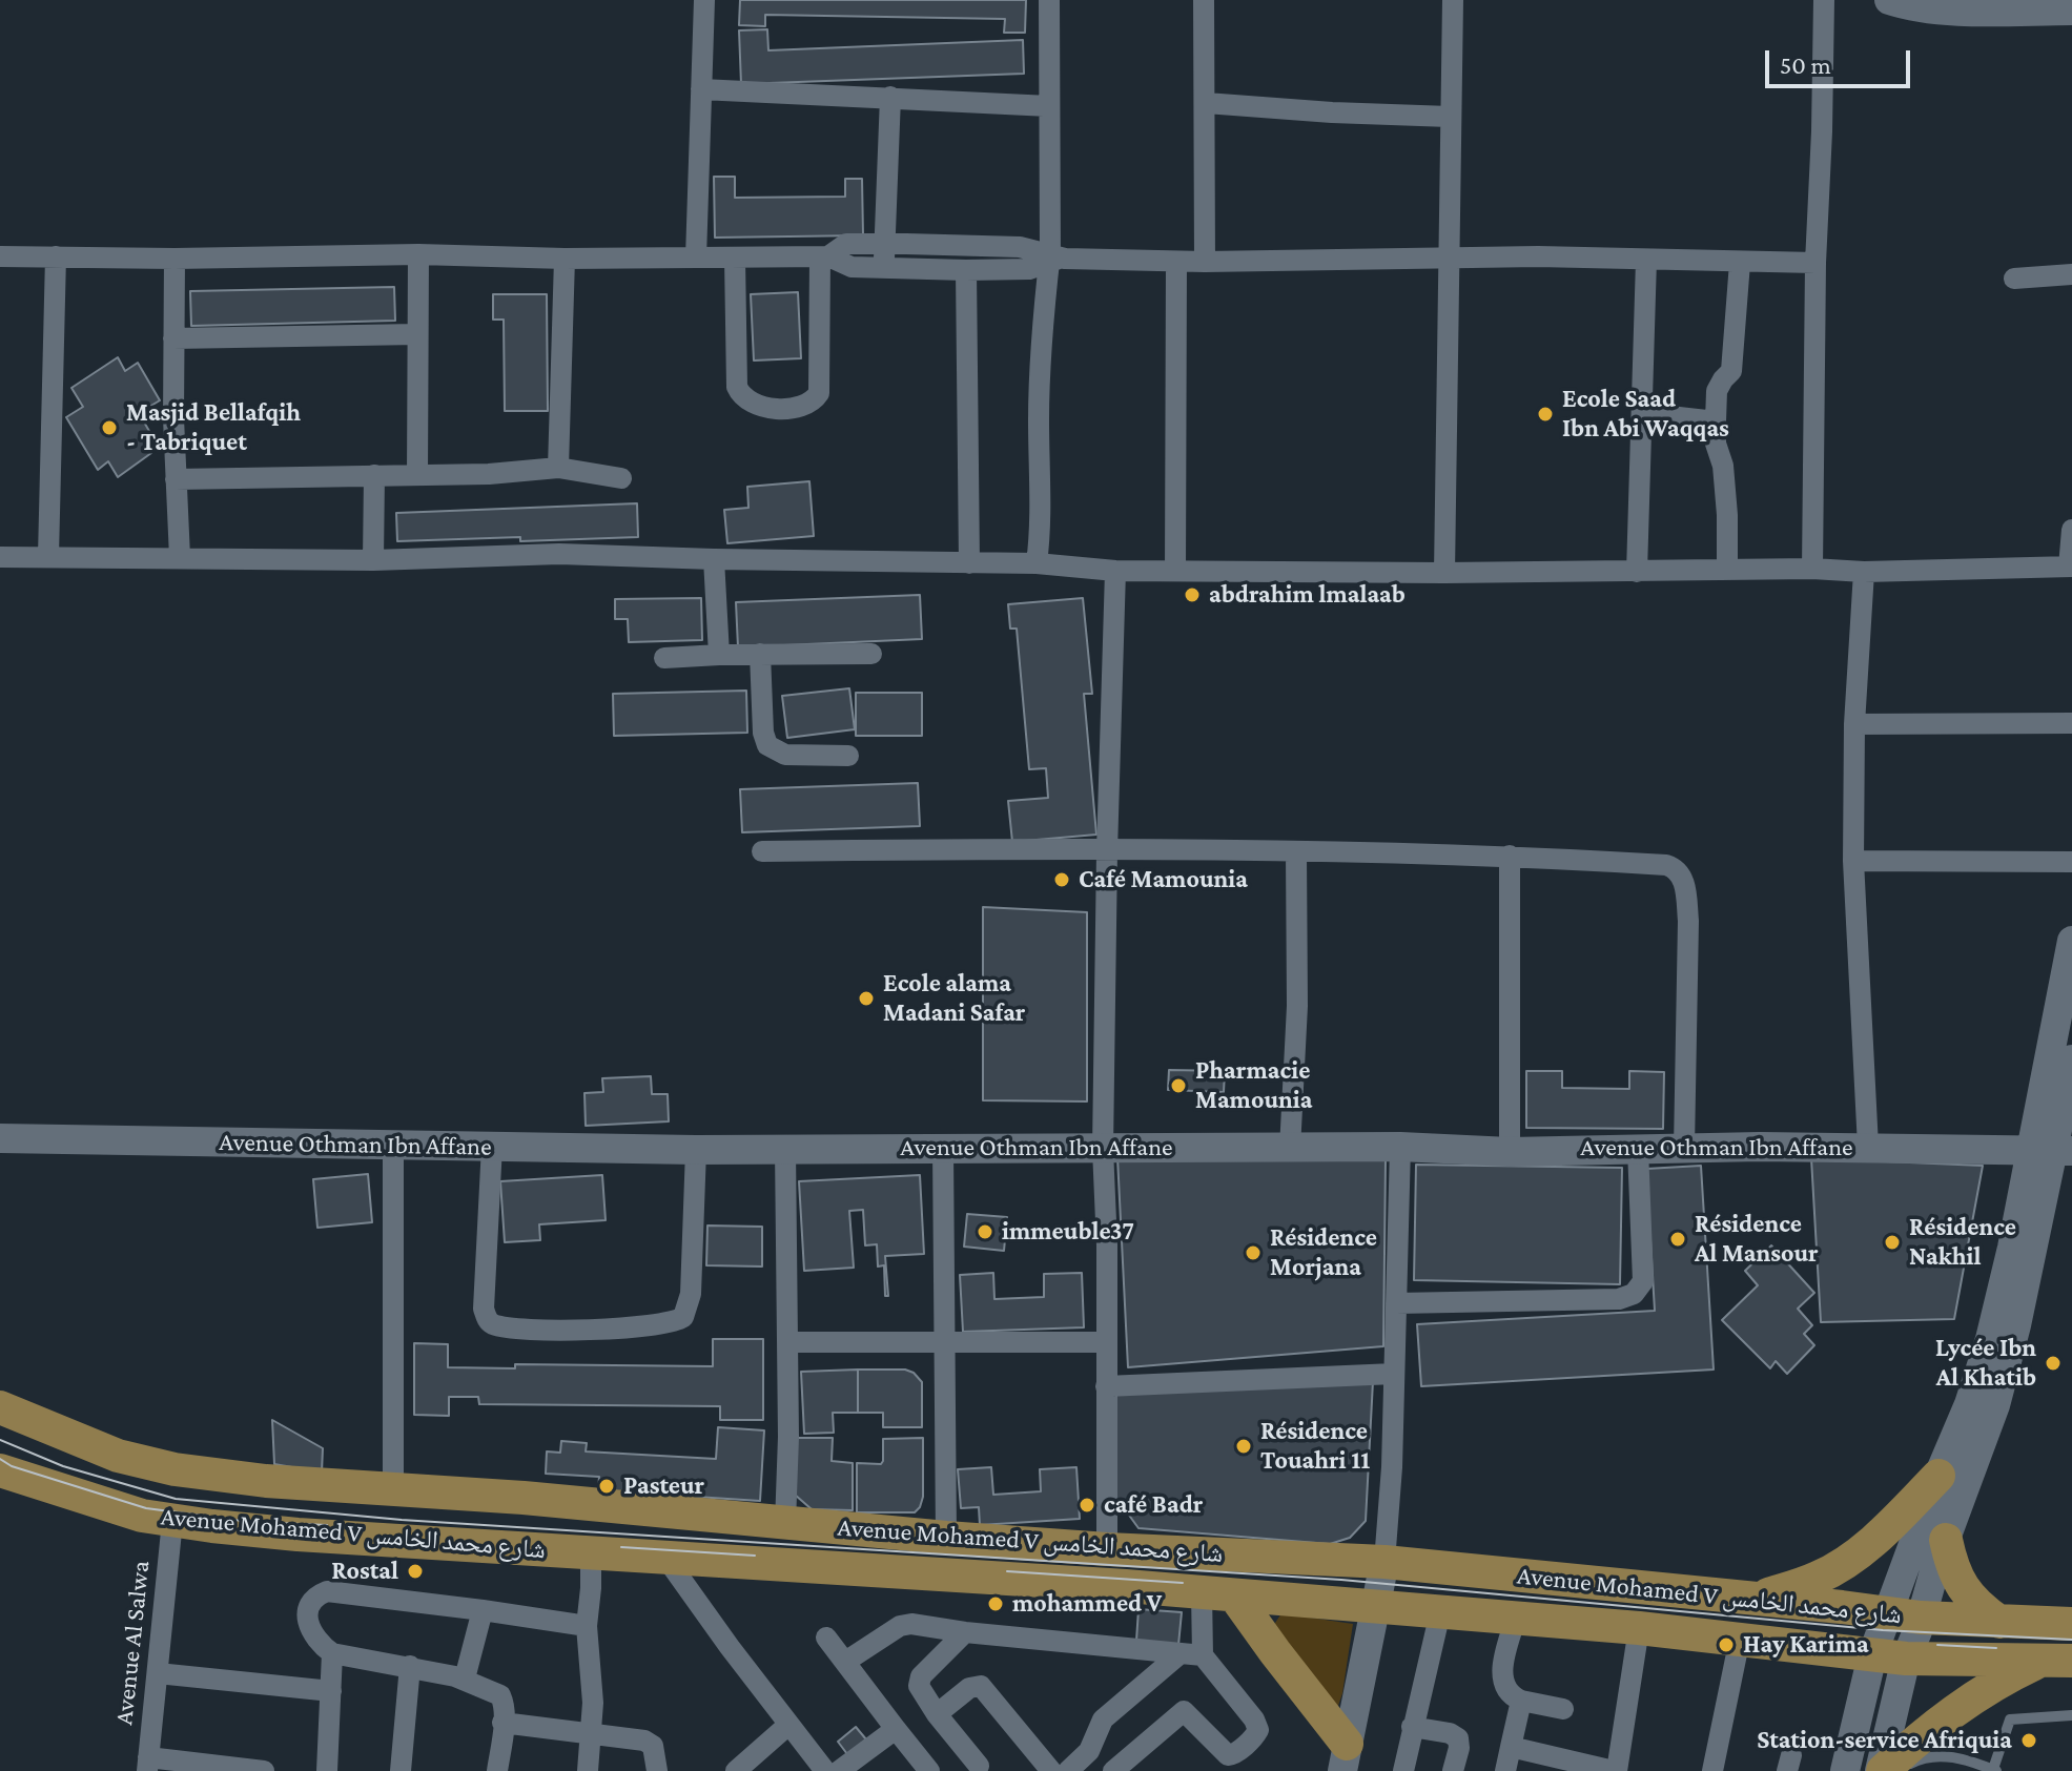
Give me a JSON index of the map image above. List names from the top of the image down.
{
  "streets": {
    "main road": ["Avenue Mohamed V شارع محمد الخامس"],
    "street": ["Avenue Othman Ibn Affane", "Avenue Al Salwa"]
  },
  "crossings": [
    ["Avenue Mohamed V شارع محمد الخامس", "Avenue Al Salwa"]
  ],
  "places": [
    "Ecole Saad Ibn Abi Waqqas",
    "Masjid Bellafqih - Tabriquet",
    "abdrahim lmalaab",
    "Café Mamounia",
    "Ecole alama Madani Safar",
    "Pharmacie Mamounia",
    "immeuble37",
    "Résidence Al Mansour",
    "Résidence Nakhil",
    "Résidence Morjana",
    "Lycée Ibn Al Khatib",
    "Résidence Touahri 11",
    "Pasteur",
    "café Badr",
    "Rostal",
    "mohammed V",
    "Hay Karima",
    "Station-service Afriquia"
  ],
  "scale_bar": "50 m"
}
